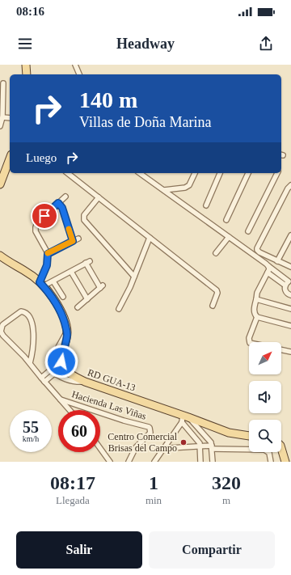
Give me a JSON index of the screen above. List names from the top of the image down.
{
  "streets": {
    "main road": ["RD GUA-13"],
    "street": ["Hacienda Las Viñas"]
  },
  "crossings": [
    ["RD GUA-13", "Hacienda Las Viñas"]
  ],
  "places": ["Centro Comercial Brisas del Campo"],
  "north": "top right",
  "page": {
    "status": "08:16",
    "header": "Headway",
    "turn": ["140 m", "Villas de Doña Marina"],
    "then": "Luego",
    "speed": "55 km/h",
    "limit": "60",
    "eta": [
      "08:17",
      "Llegada",
      "1",
      "min",
      "320",
      "m"
    ],
    "buttons": ["Salir", "Compartir"]
  }
}
